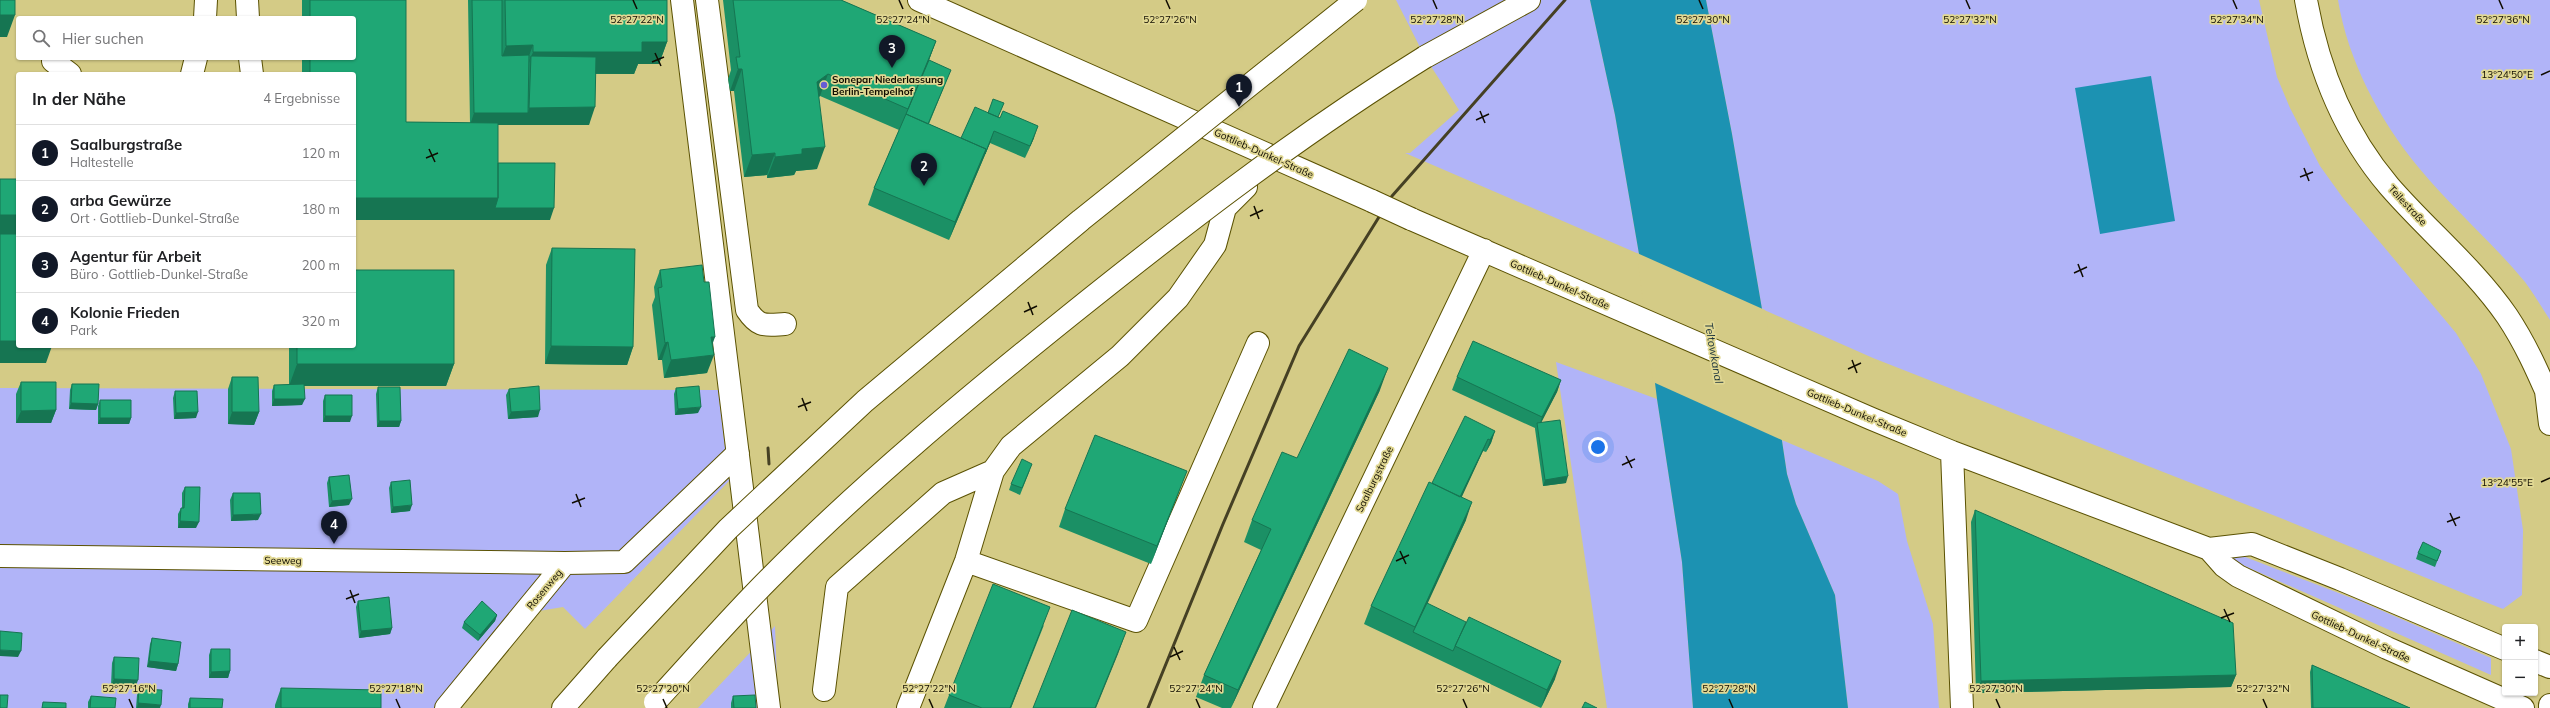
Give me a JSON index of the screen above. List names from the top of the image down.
{
  "streets": {
    "main road": [
      "Gottlieb-Dunkel-Straße",
      "Teilestraße",
      "Saalburgstraße",
      "Seeweg",
      "Rosenweg"
    ]
  },
  "crossings": [
    ["Gottlieb-Dunkel-Straße", "Saalburgstraße"],
    ["Seeweg", "Rosenweg"]
  ],
  "water": ["Teltowkanal"],
  "places": ["Sonepar Niederlassung Berlin-Tempelhof"],
  "page": {
    "search": "Hier suchen",
    "pins": [
      "3",
      "1",
      "2",
      "4"
    ],
    "heading": ["In der Nähe", "4 Ergebnisse"],
    "list": [
      {
        "mark": "1",
        "name": "Saalburgstraße",
        "note": "Haltestelle",
        "value": "120 m"
      },
      {
        "mark": "2",
        "name": "arba Gewürze",
        "note": "Ort · Gottlieb-Dunkel-Straße",
        "value": "180 m"
      },
      {
        "mark": "3",
        "name": "Agentur für Arbeit",
        "note": "Büro · Gottlieb-Dunkel-Straße",
        "value": "200 m"
      },
      {
        "mark": "4",
        "name": "Kolonie Frieden",
        "note": "Park",
        "value": "320 m"
      }
    ],
    "map_buttons": ["+", "−"]
  },
  "coordinates": [
    "52°27'22\"N",
    "52°27'24\"N",
    "52°27'26\"N",
    "52°27'28\"N",
    "52°27'32\"N",
    "52°27'34\"N",
    "52°27'36\"N",
    "52°27'30\"N",
    "13°24'50\"E",
    "13°24'55\"E",
    "52°27'16\"N",
    "52°27'18\"N",
    "52°27'20\"N"
  ]
}
